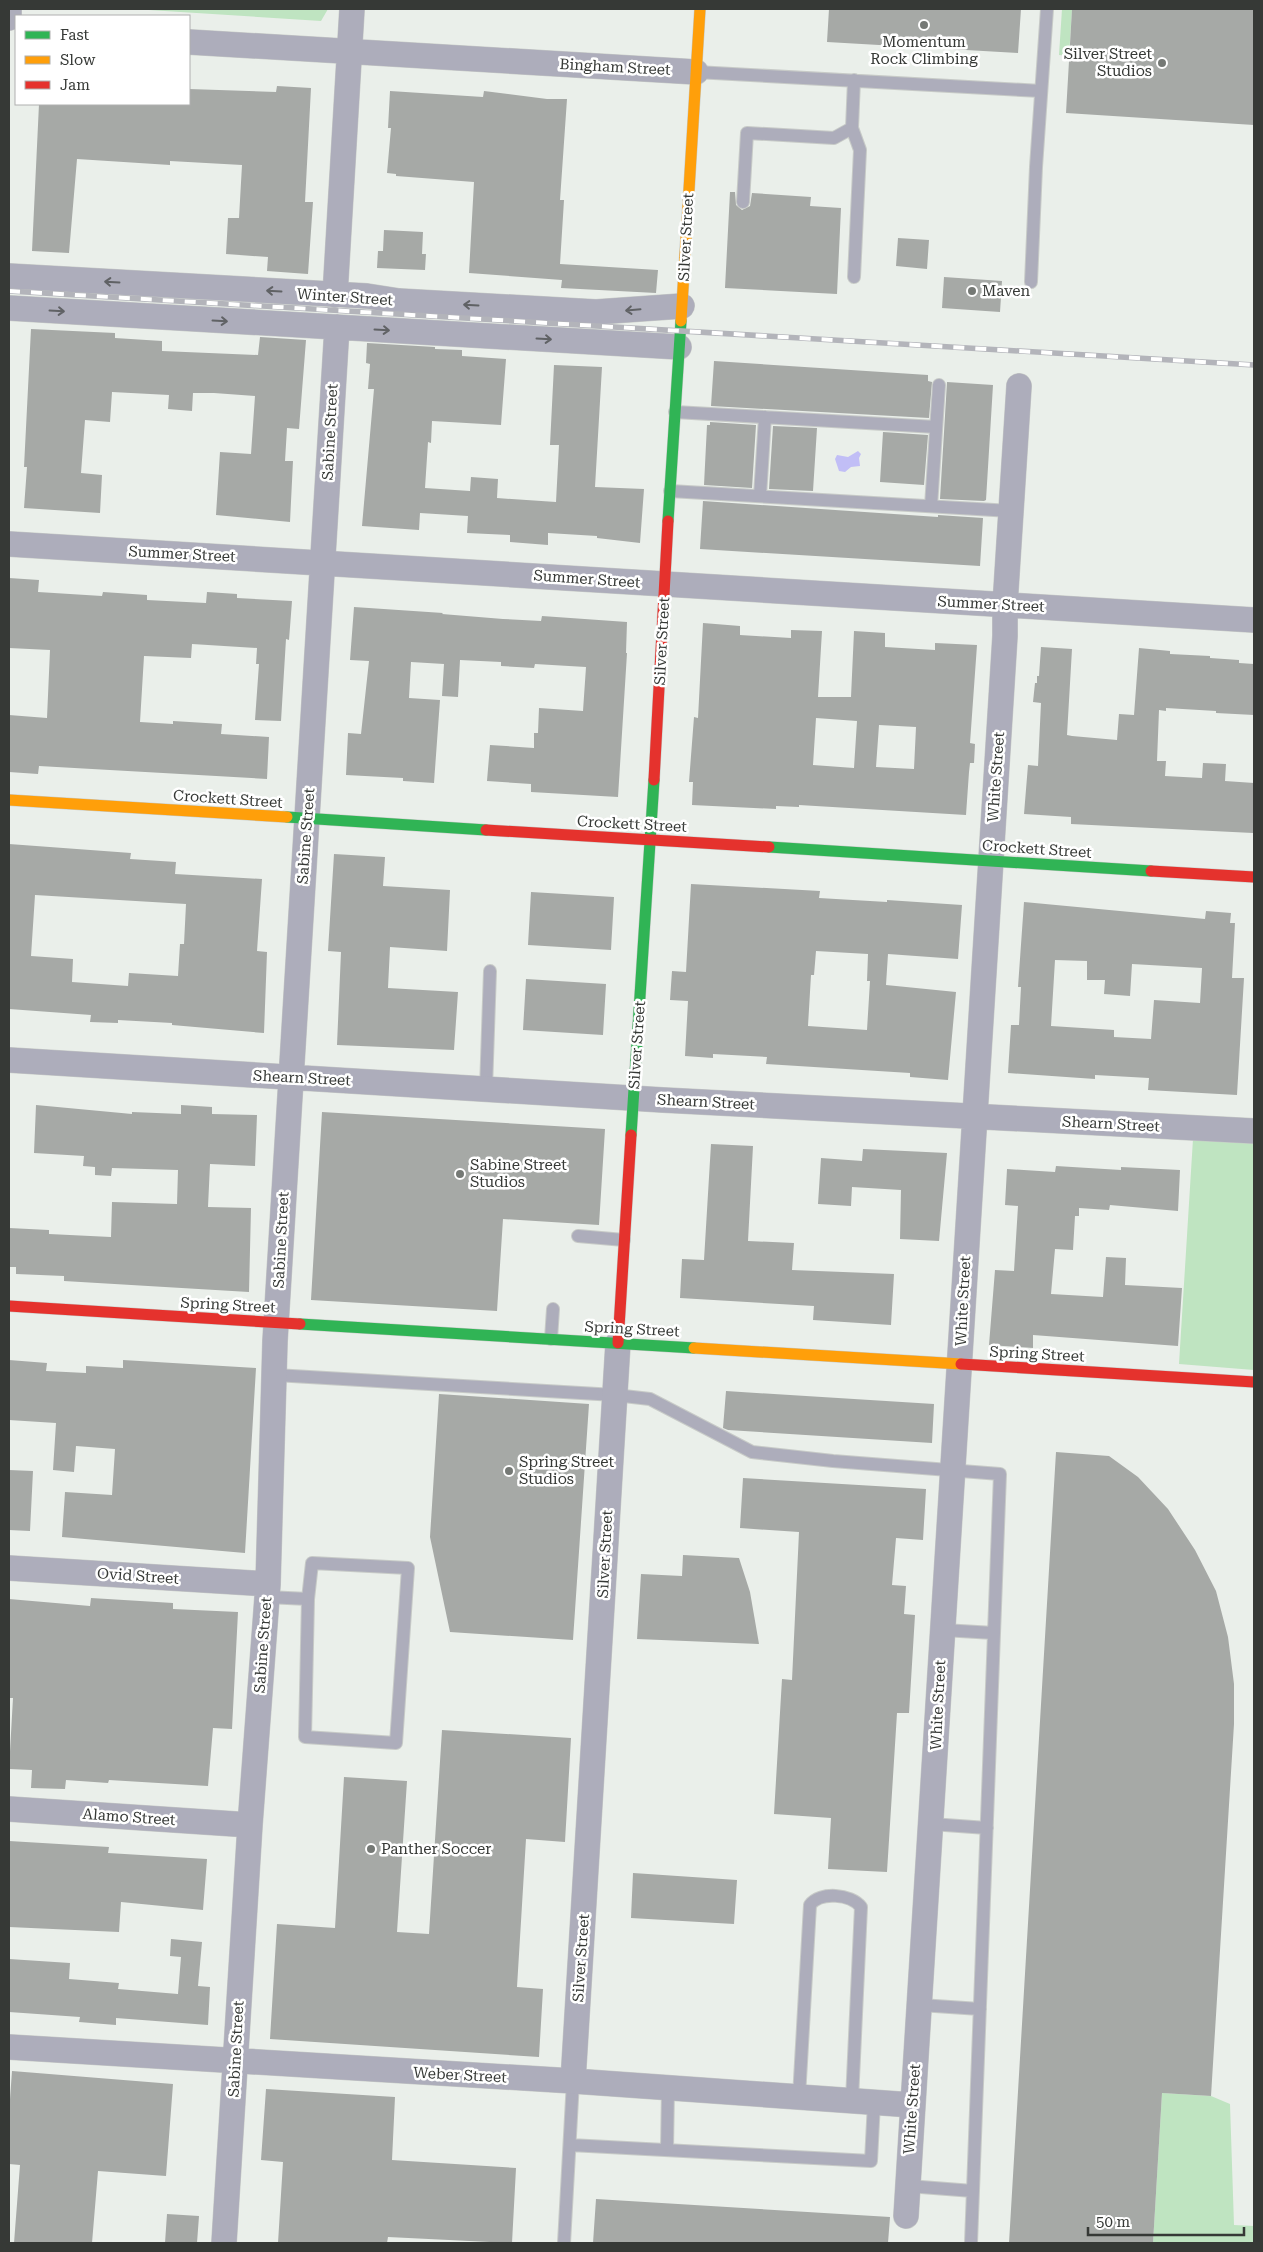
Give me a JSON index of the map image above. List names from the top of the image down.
{
  "streets": {
    "street": [
      "Bingham Street",
      "Silver Street",
      "Winter Street",
      "Sabine Street",
      "Summer Street",
      "White Street",
      "Crockett Street",
      "Shearn Street",
      "Spring Street",
      "Ovid Street",
      "Alamo Street",
      "Weber Street"
    ]
  },
  "crossings": [
    ["Bingham Street", "Silver Street"],
    ["Silver Street", "Winter Street"],
    ["Silver Street", "Summer Street"],
    ["Silver Street", "Crockett Street"],
    ["Silver Street", "Shearn Street"],
    ["Silver Street", "Spring Street"],
    ["Silver Street", "Weber Street"],
    ["Winter Street", "Sabine Street"],
    ["Sabine Street", "Summer Street"],
    ["Sabine Street", "Crockett Street"],
    ["Sabine Street", "Shearn Street"],
    ["Sabine Street", "Spring Street"],
    ["Sabine Street", "Ovid Street"],
    ["Sabine Street", "Alamo Street"],
    ["Sabine Street", "Weber Street"],
    ["Summer Street", "White Street"],
    ["White Street", "Crockett Street"],
    ["White Street", "Shearn Street"],
    ["White Street", "Spring Street"],
    ["White Street", "Weber Street"]
  ],
  "places": [
    "Momentum Rock Climbing",
    "Silver Street Studios",
    "Maven",
    "Sabine Street Studios",
    "Spring Street Studios",
    "Panther Soccer"
  ],
  "legend": ["Fast", "Slow", "Jam"],
  "scale_bar": "50 m"
}
